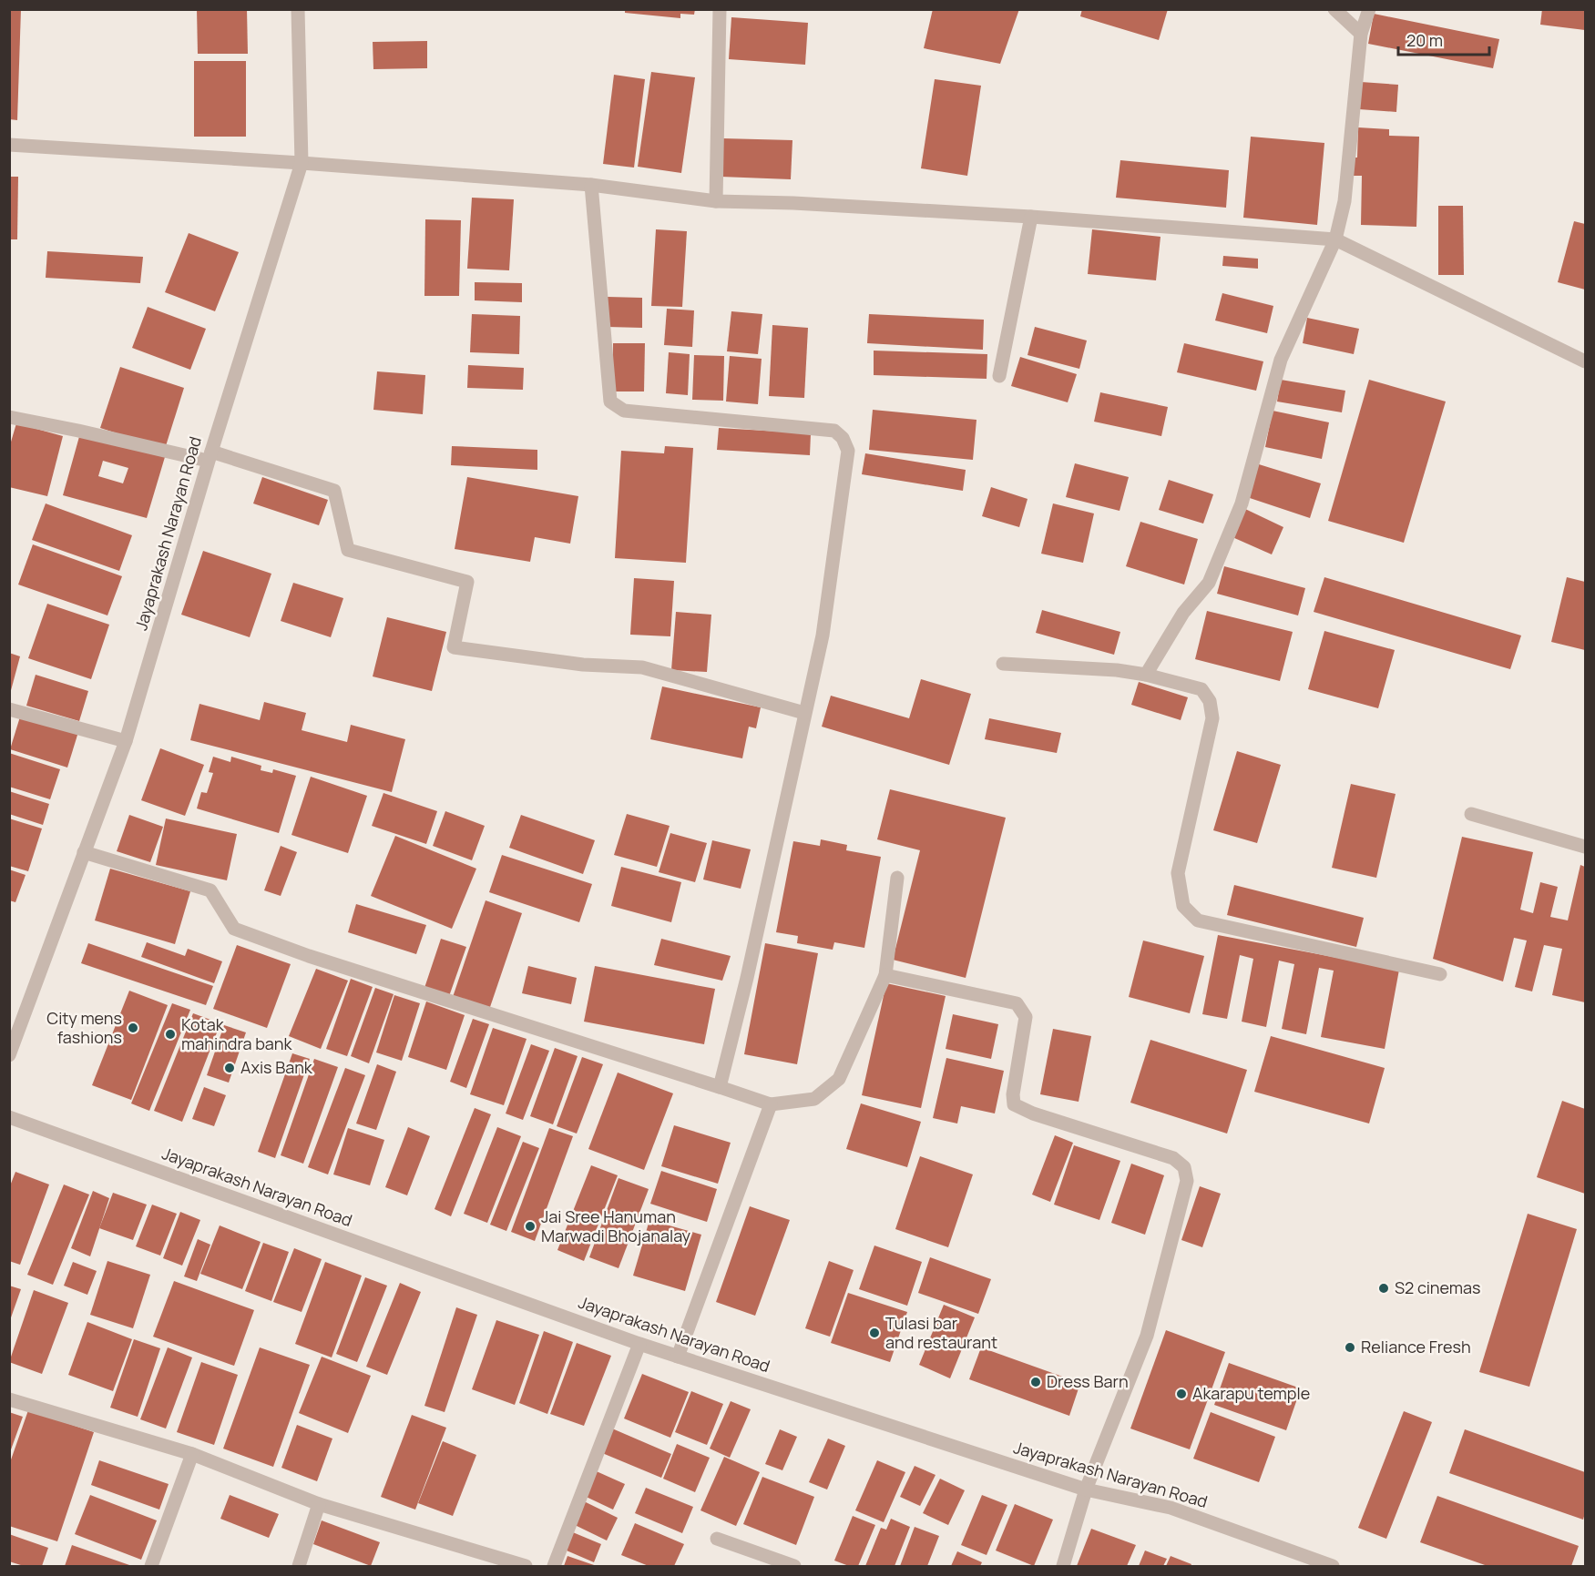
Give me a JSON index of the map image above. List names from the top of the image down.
{
  "streets": {
    "street": ["Jayaprakash Narayan Road"]
  },
  "places": [
    "City mens fashions",
    "Kotak mahindra bank",
    "Axis Bank",
    "Jai Sree Hanuman Marwadi Bhojanalay",
    "S2 cinemas",
    "Tulasi bar and restaurant",
    "Reliance Fresh",
    "Dress Barn",
    "Akarapu temple"
  ],
  "scale_bar": "20 m"
}
